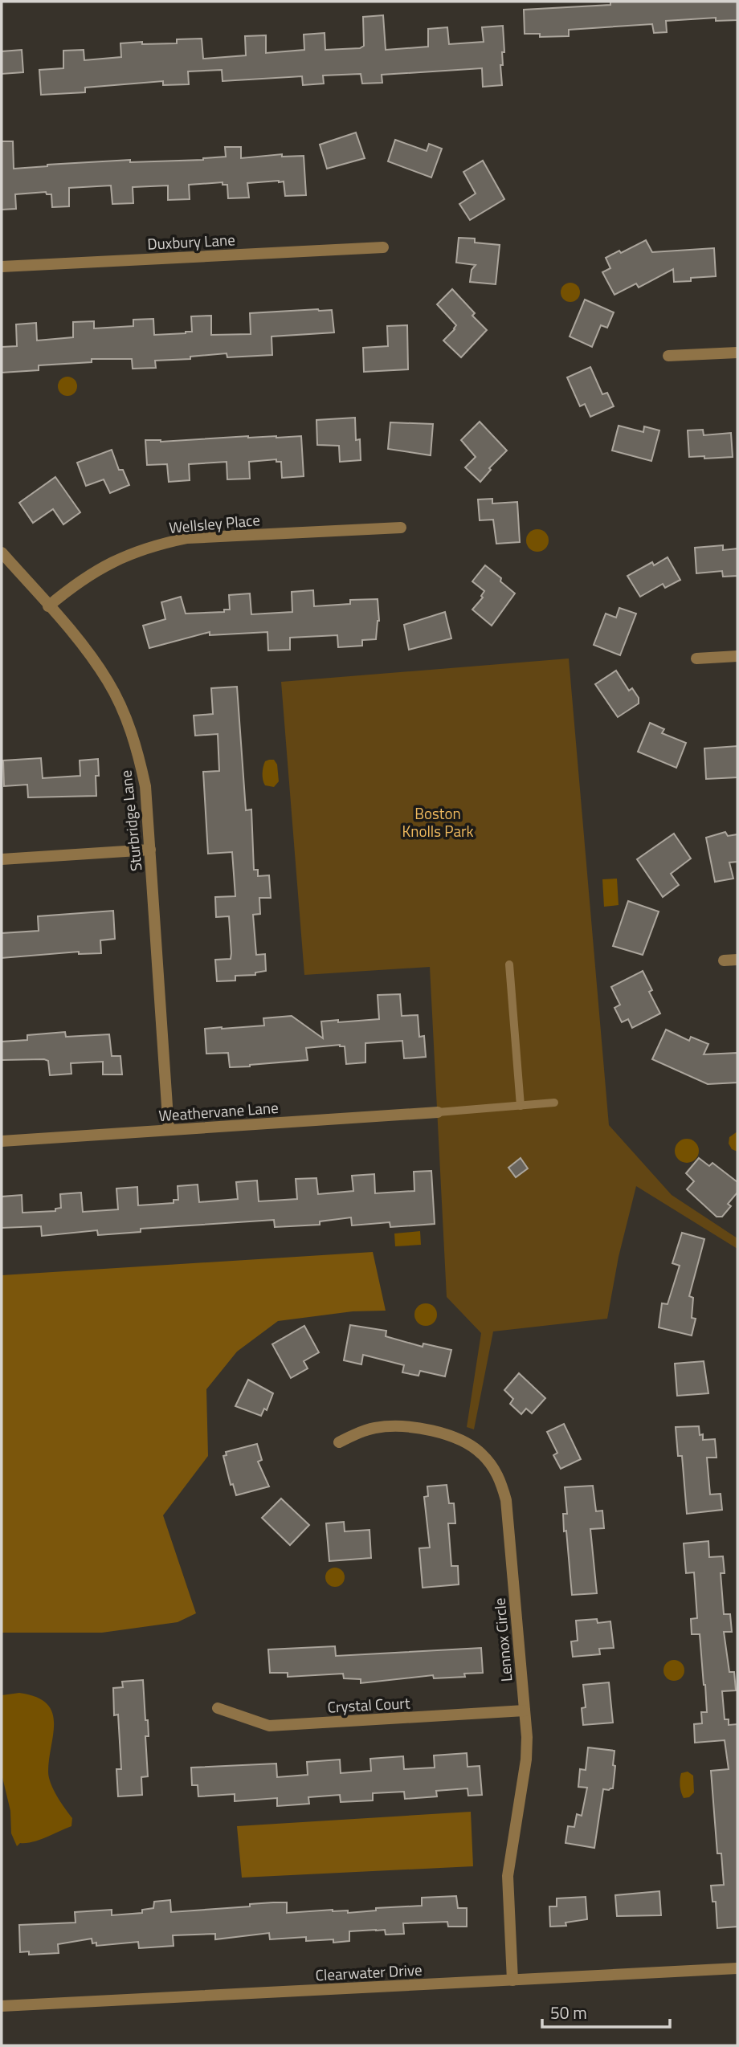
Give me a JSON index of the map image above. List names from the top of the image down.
{
  "streets": {
    "street": [
      "Duxbury Lane",
      "Wellsley Place",
      "Sturbridge Lane",
      "Weathervane Lane",
      "Lennox Circle",
      "Crystal Court",
      "Clearwater Drive"
    ]
  },
  "crossings": [
    ["Wellsley Place", "Sturbridge Lane"],
    ["Sturbridge Lane", "Weathervane Lane"],
    ["Lennox Circle", "Crystal Court"],
    ["Lennox Circle", "Clearwater Drive"]
  ],
  "parks": ["Boston Knolls Park"],
  "scale_bar": "50 m"
}
